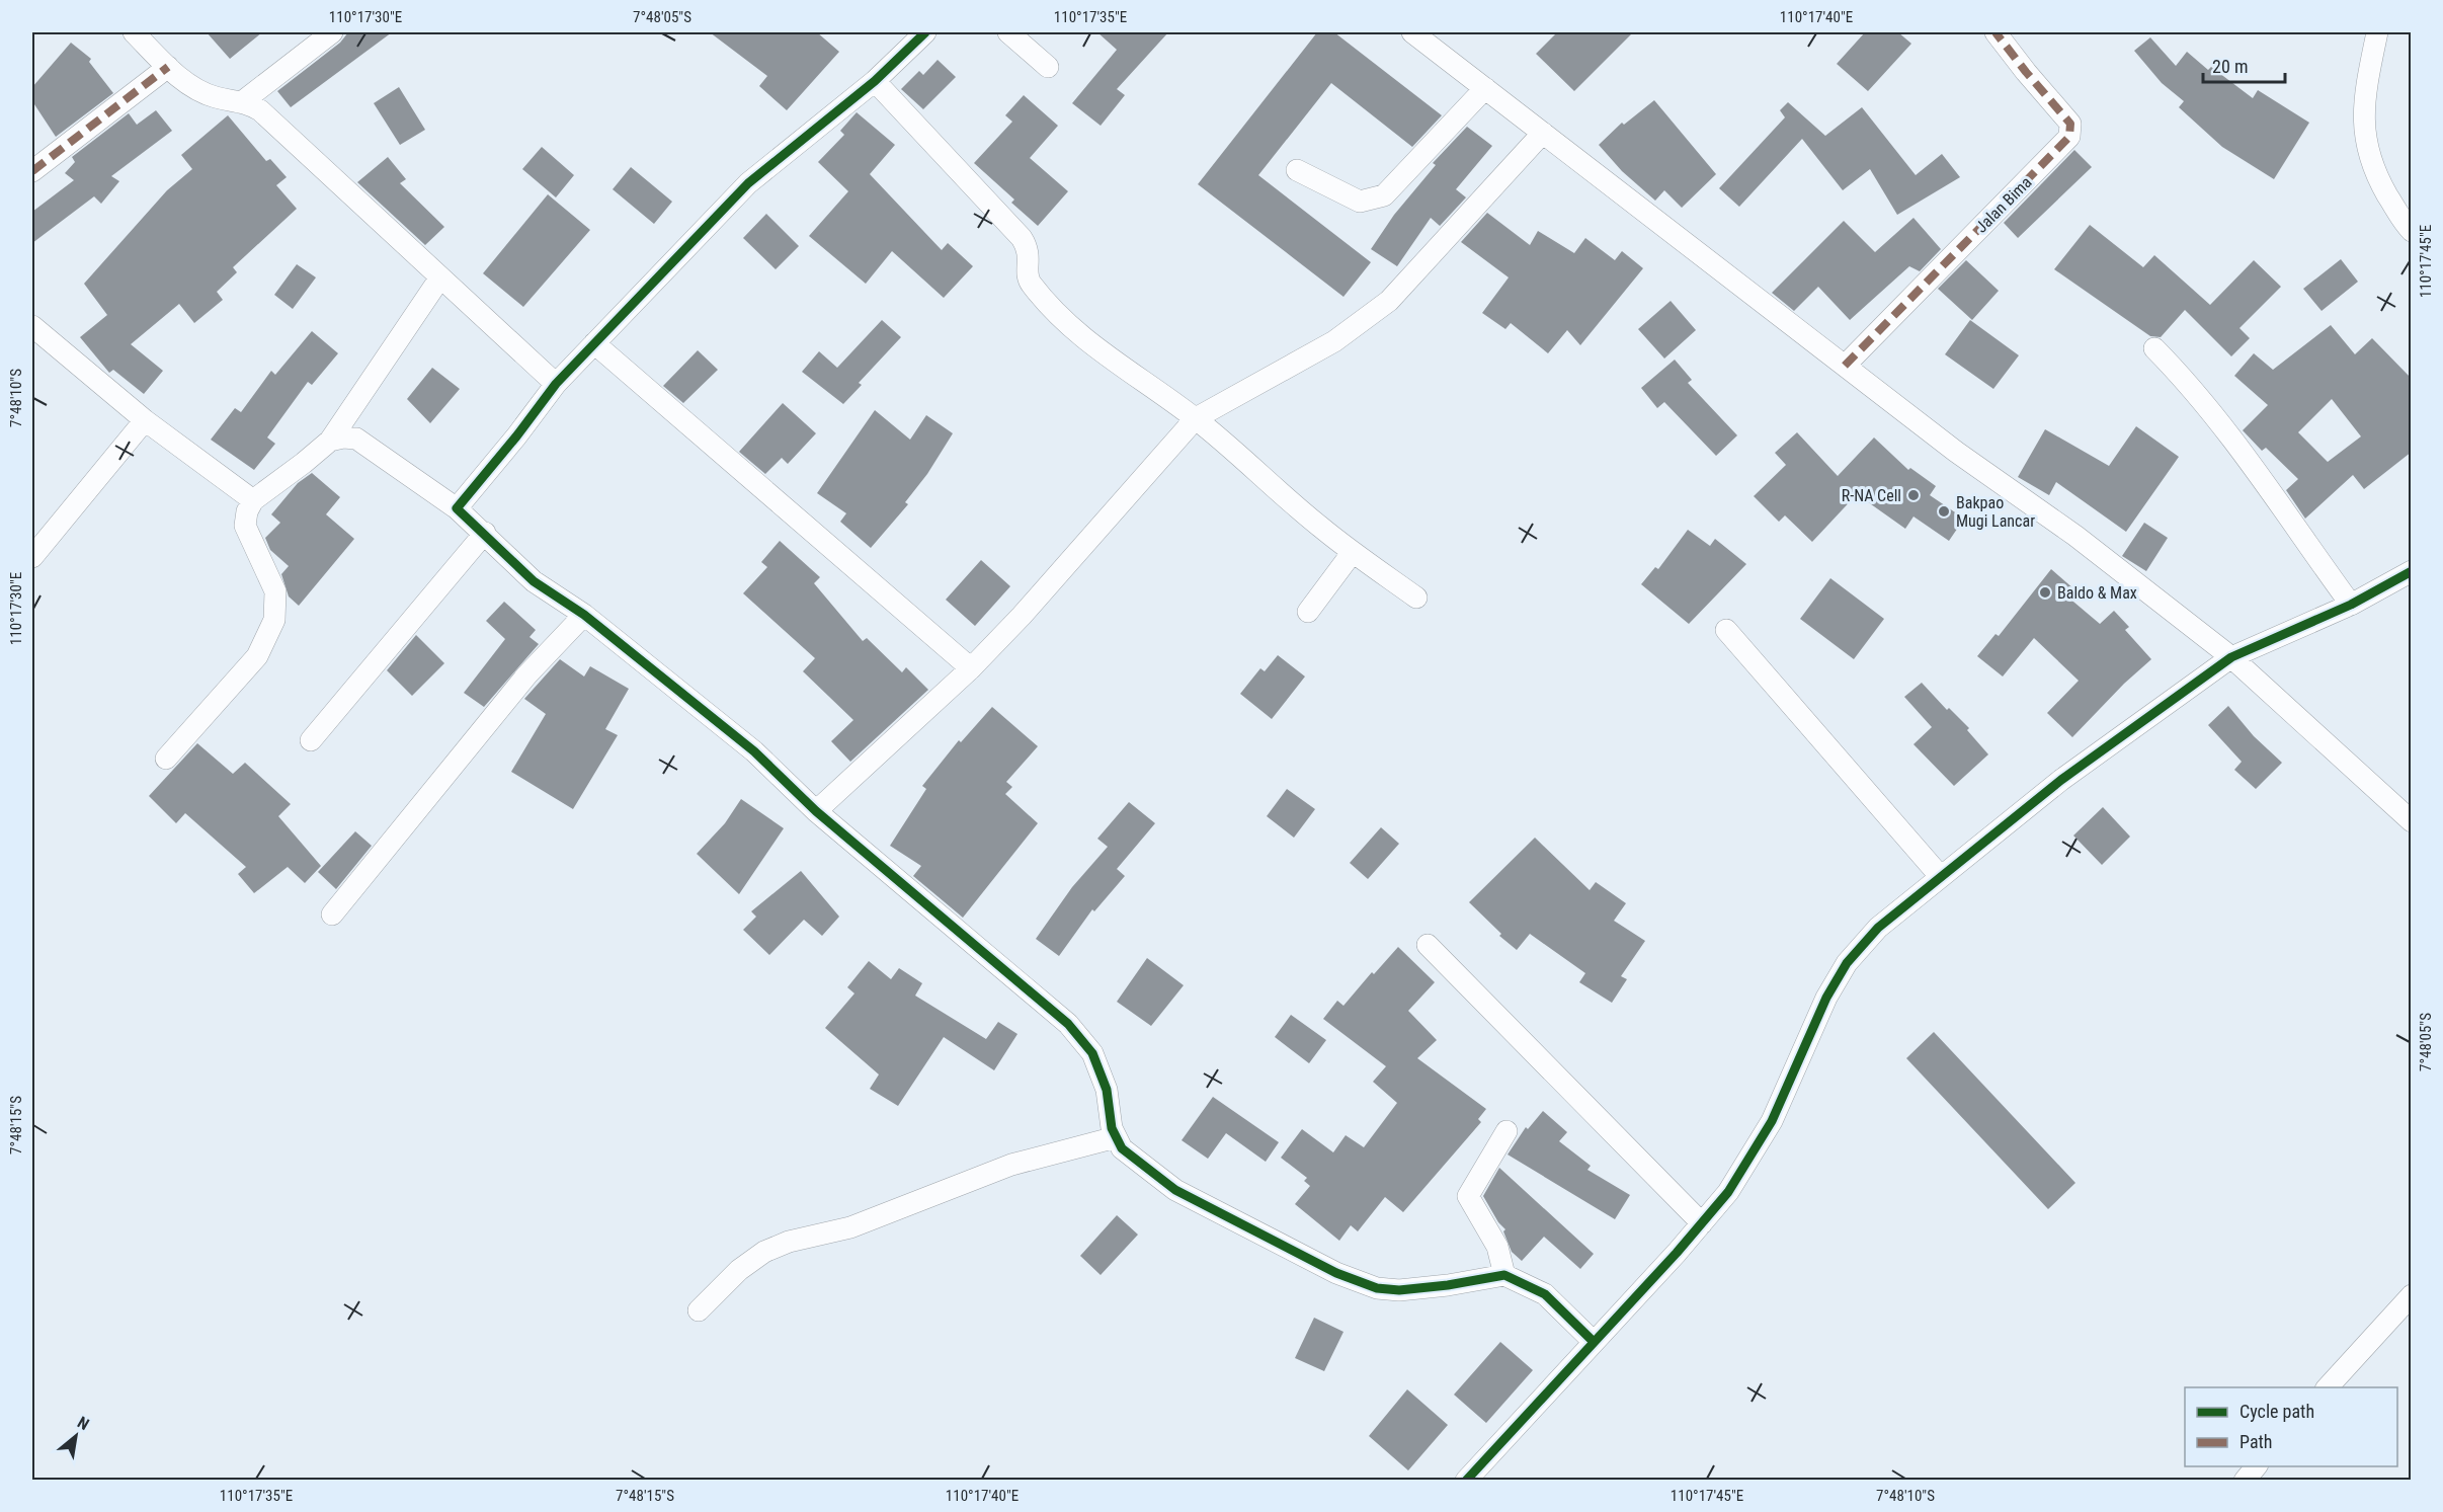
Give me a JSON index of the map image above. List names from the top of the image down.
{
  "streets": {
    "street": ["Jalan Bima"]
  },
  "places": ["R-NA Cell", "Bakpao Mugi Lancar", "Baldo & Max"],
  "legend": ["Cycle path", "Path"],
  "scale_bar": "20 m",
  "north": "top right",
  "coordinates": [
    "110°17'30\"E",
    "7°48'05\"S",
    "110°17'35\"E",
    "110°17'40\"E",
    "110°17'45\"E",
    "7°48'10\"S",
    "7°48'15\"S"
  ]
}
